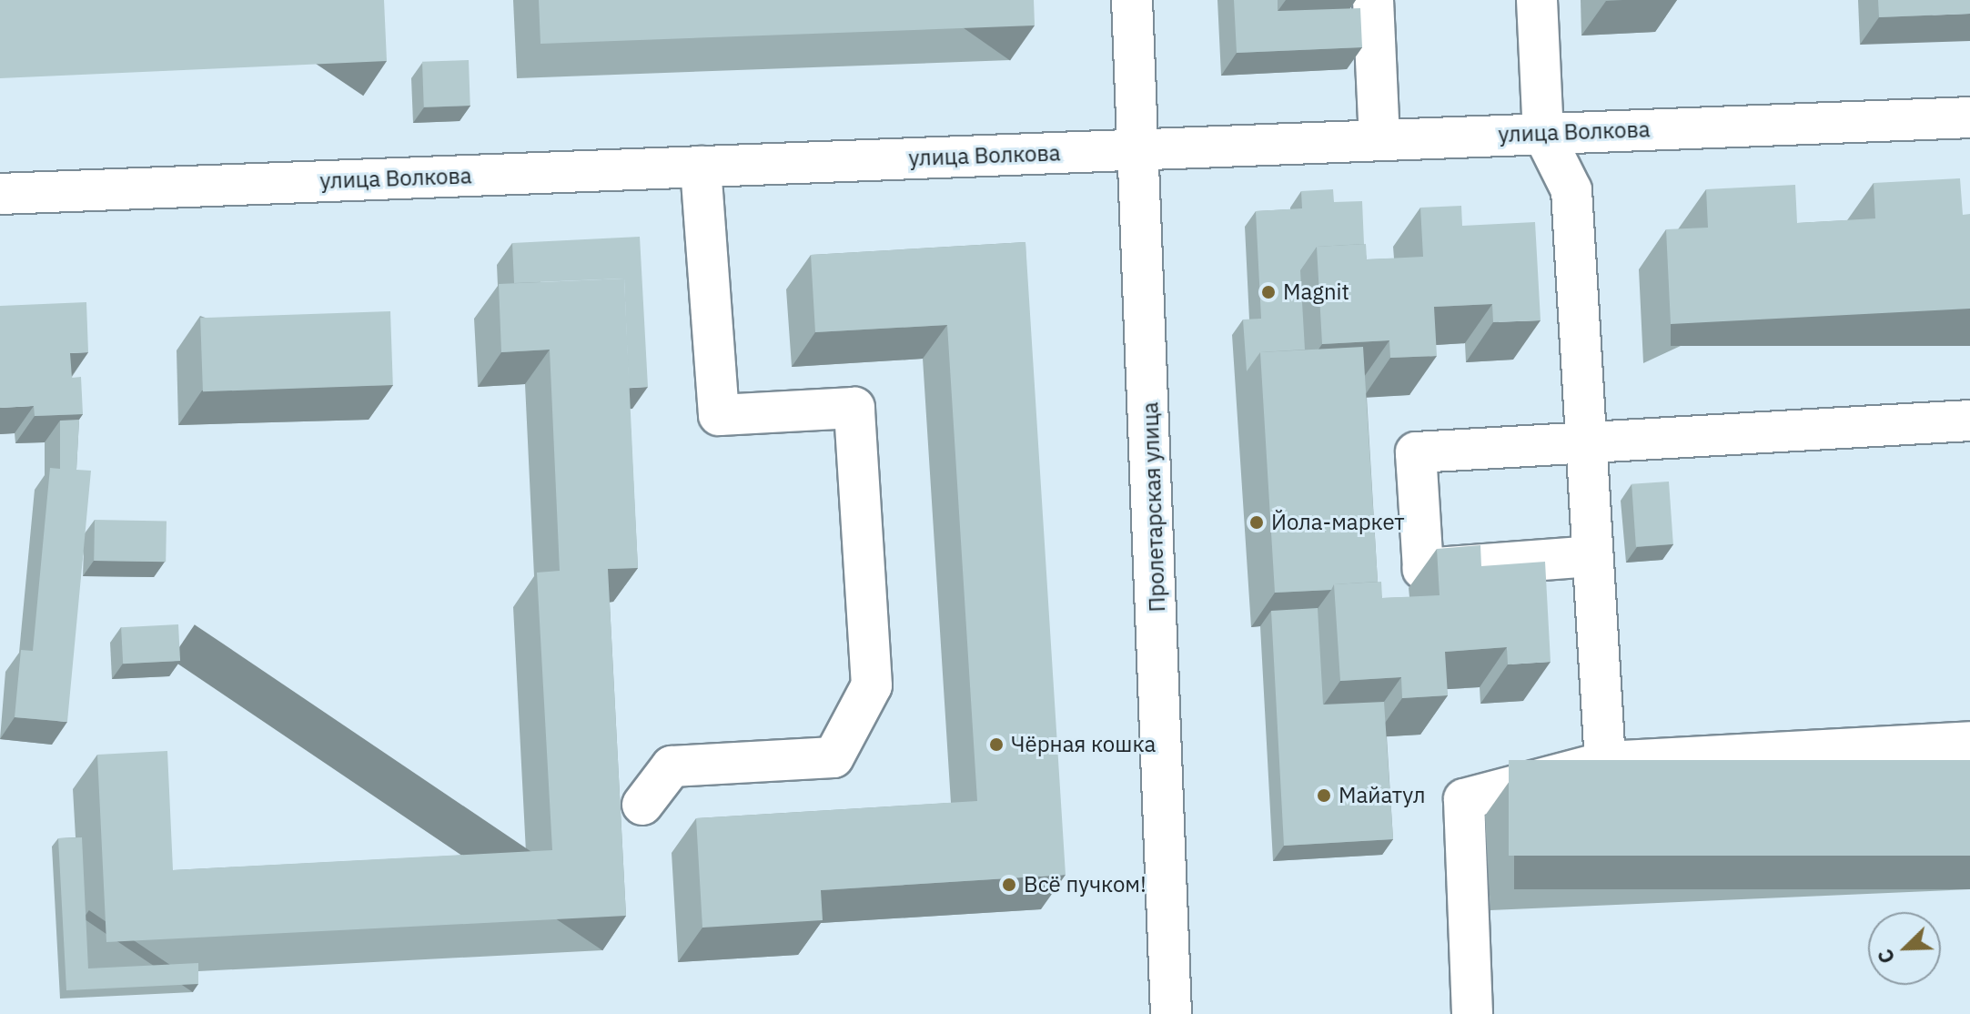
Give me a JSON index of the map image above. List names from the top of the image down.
{
  "streets": {
    "street": ["улица Волкова", "Пролетарская улица"]
  },
  "crossings": [
    ["улица Волкова", "Пролетарская улица"]
  ],
  "places": [
    "Magnit",
    "Йола-маркет",
    "Чёрная кошка",
    "Майатул",
    "Всё пучком!"
  ],
  "north": "bottom left"
}
